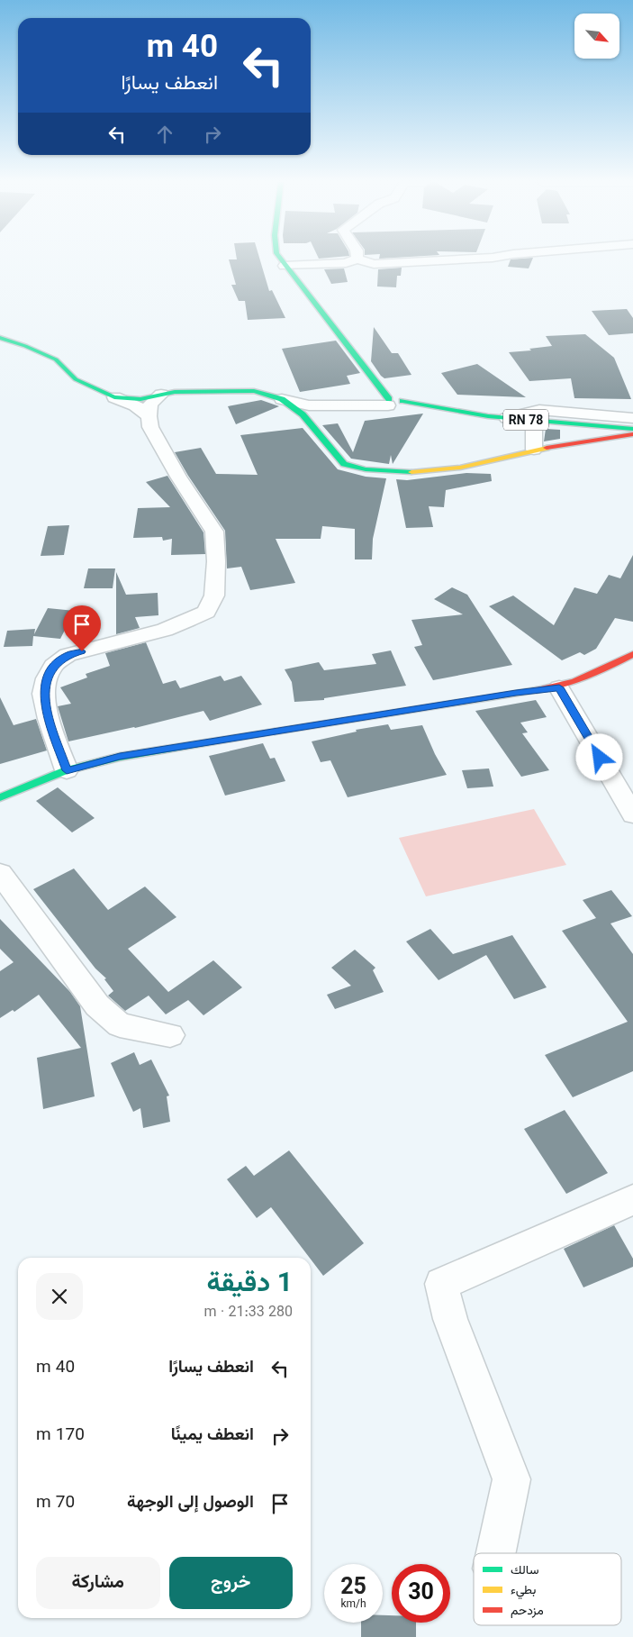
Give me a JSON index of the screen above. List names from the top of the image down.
{
  "streets": {
    "street": ["RN 78"]
  },
  "legend": ["سالك", "بطيء", "مزدحم"],
  "north": "bottom right",
  "page": {
    "turn": ["40 m", "انعطف يسارًا"],
    "heading": ["1 دقيقة", "280 m · 21:33"],
    "list": [
      {
        "name": "انعطف يسارًا",
        "value": "40 m"
      },
      {
        "name": "انعطف يمينًا",
        "value": "170 m"
      },
      {
        "name": "الوصول إلى الوجهة",
        "value": "70 m"
      }
    ],
    "buttons": ["خروج", "مشاركة"],
    "speed": "25 km/h",
    "limit": "30"
  }
}
